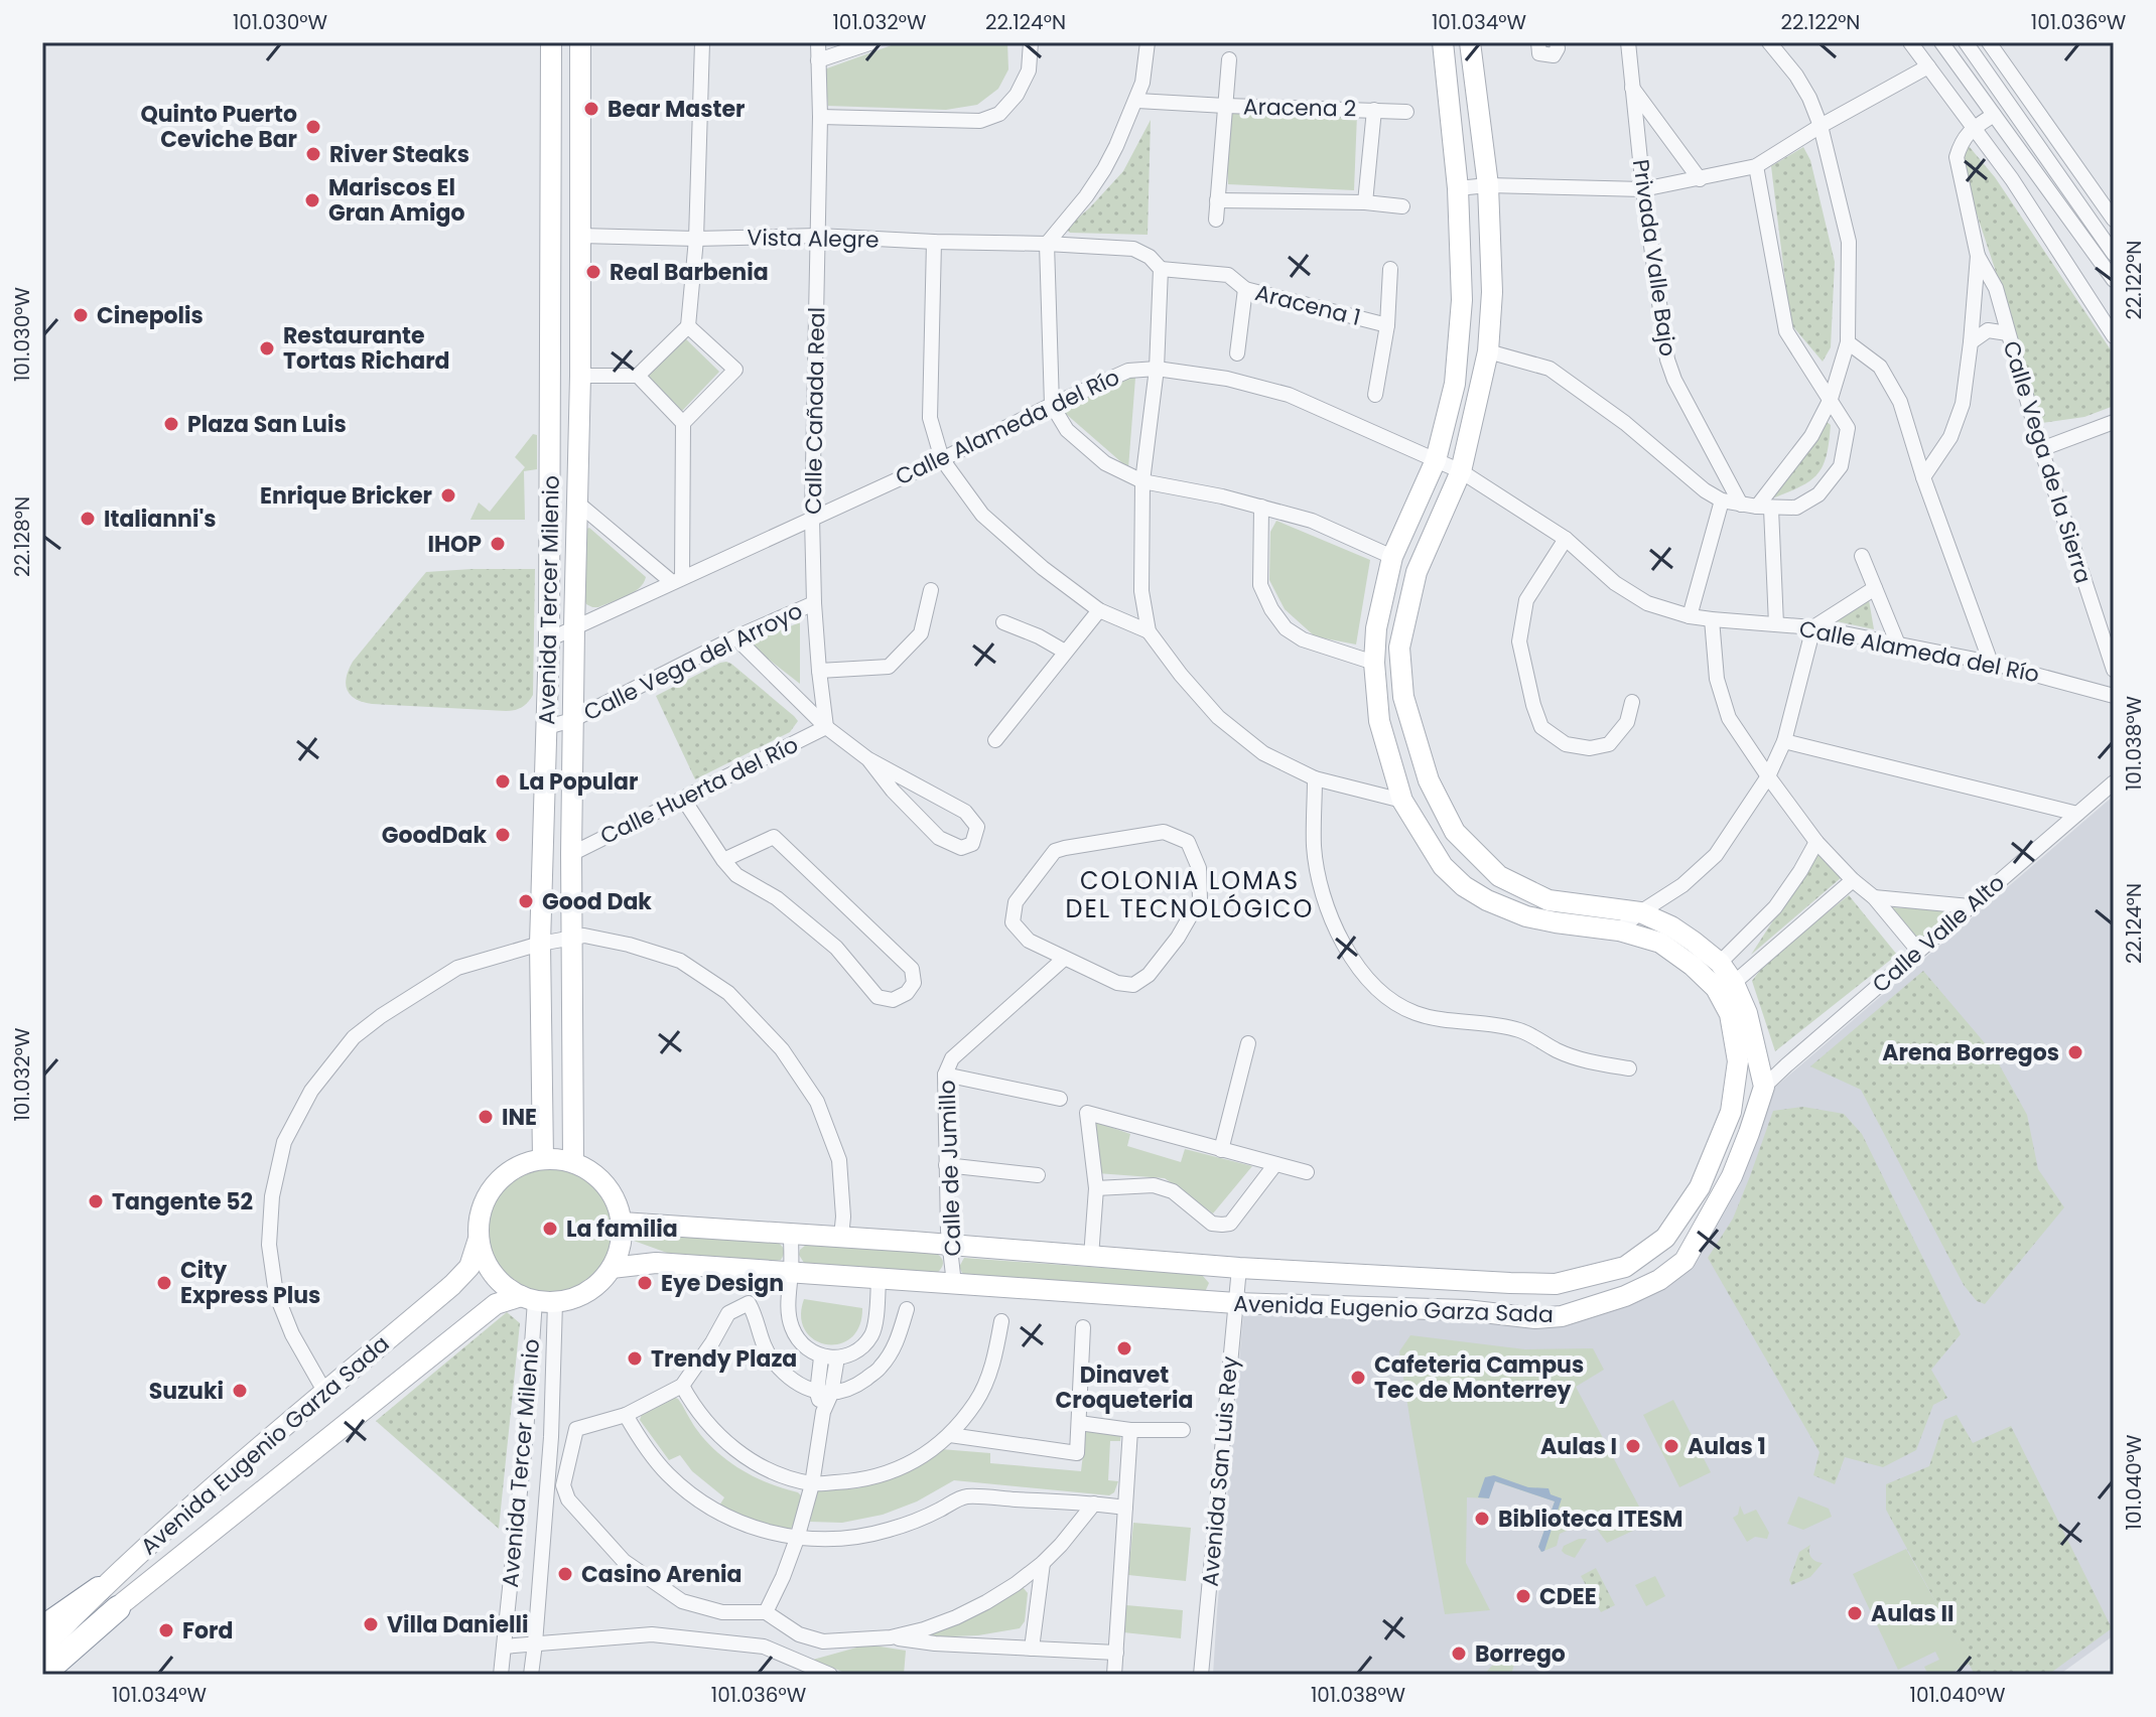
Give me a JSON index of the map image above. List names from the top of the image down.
{
  "streets": {
    "street": [
      "Aracena 2",
      "Vista Alegre",
      "Privada Valle Bajo",
      "Aracena 1",
      "Calle Cañada Real",
      "Calle Alameda del Río",
      "Calle Vega de la Sierra",
      "Avenida Tercer Milenio",
      "Calle Vega del Arroyo",
      "Calle Huerta del Río",
      "Calle Valle Alto",
      "Calle de Jumillo",
      "Avenida Eugenio Garza Sada",
      "Avenida San Luis Rey"
    ]
  },
  "crossings": [
    ["Vista Alegre", "Calle Cañada Real"],
    ["Vista Alegre", "Avenida Tercer Milenio"],
    ["Calle Cañada Real", "Calle Alameda del Río"],
    ["Calle Cañada Real", "Calle Vega del Arroyo"],
    ["Calle Cañada Real", "Calle Huerta del Río"],
    ["Calle Alameda del Río", "Avenida Tercer Milenio"],
    ["Calle Alameda del Río", "Avenida Eugenio Garza Sada"],
    ["Avenida Tercer Milenio", "Calle Vega del Arroyo"],
    ["Avenida Tercer Milenio", "Calle Huerta del Río"],
    ["Avenida Tercer Milenio", "Avenida Eugenio Garza Sada"],
    ["Calle Valle Alto", "Avenida Eugenio Garza Sada"],
    ["Calle de Jumillo", "Avenida Eugenio Garza Sada"],
    ["Avenida Eugenio Garza Sada", "Avenida San Luis Rey"]
  ],
  "districts": ["COLONIA LOMAS DEL TECNOLÓGICO"],
  "places": [
    "Bear Master",
    "Quinto Puerto Ceviche Bar",
    "River Steaks",
    "Mariscos El Gran Amigo",
    "Real Barbenia",
    "Cinepolis",
    "Restaurante Tortas Richard",
    "Plaza San Luis",
    "Enrique Bricker",
    "Italianni's",
    "IHOP",
    "La Popular",
    "GoodDak",
    "Good Dak",
    "Arena Borregos",
    "INE",
    "Tangente 52",
    "La familia",
    "City Express Plus",
    "Eye Design",
    "Dinavet Croqueteria",
    "Trendy Plaza",
    "Cafeteria Campus Tec de Monterrey",
    "Suzuki",
    "Aulas I",
    "Aulas 1",
    "Biblioteca ITESM",
    "Casino Arenia",
    "CDEE",
    "Aulas II",
    "Villa Danielli",
    "Ford",
    "Borrego"
  ],
  "coordinates": [
    "101.030°W",
    "101.032°W",
    "22.124°N",
    "101.034°W",
    "22.122°N",
    "101.036°W",
    "22.128°N",
    "101.038°W",
    "101.040°W"
  ]
}
